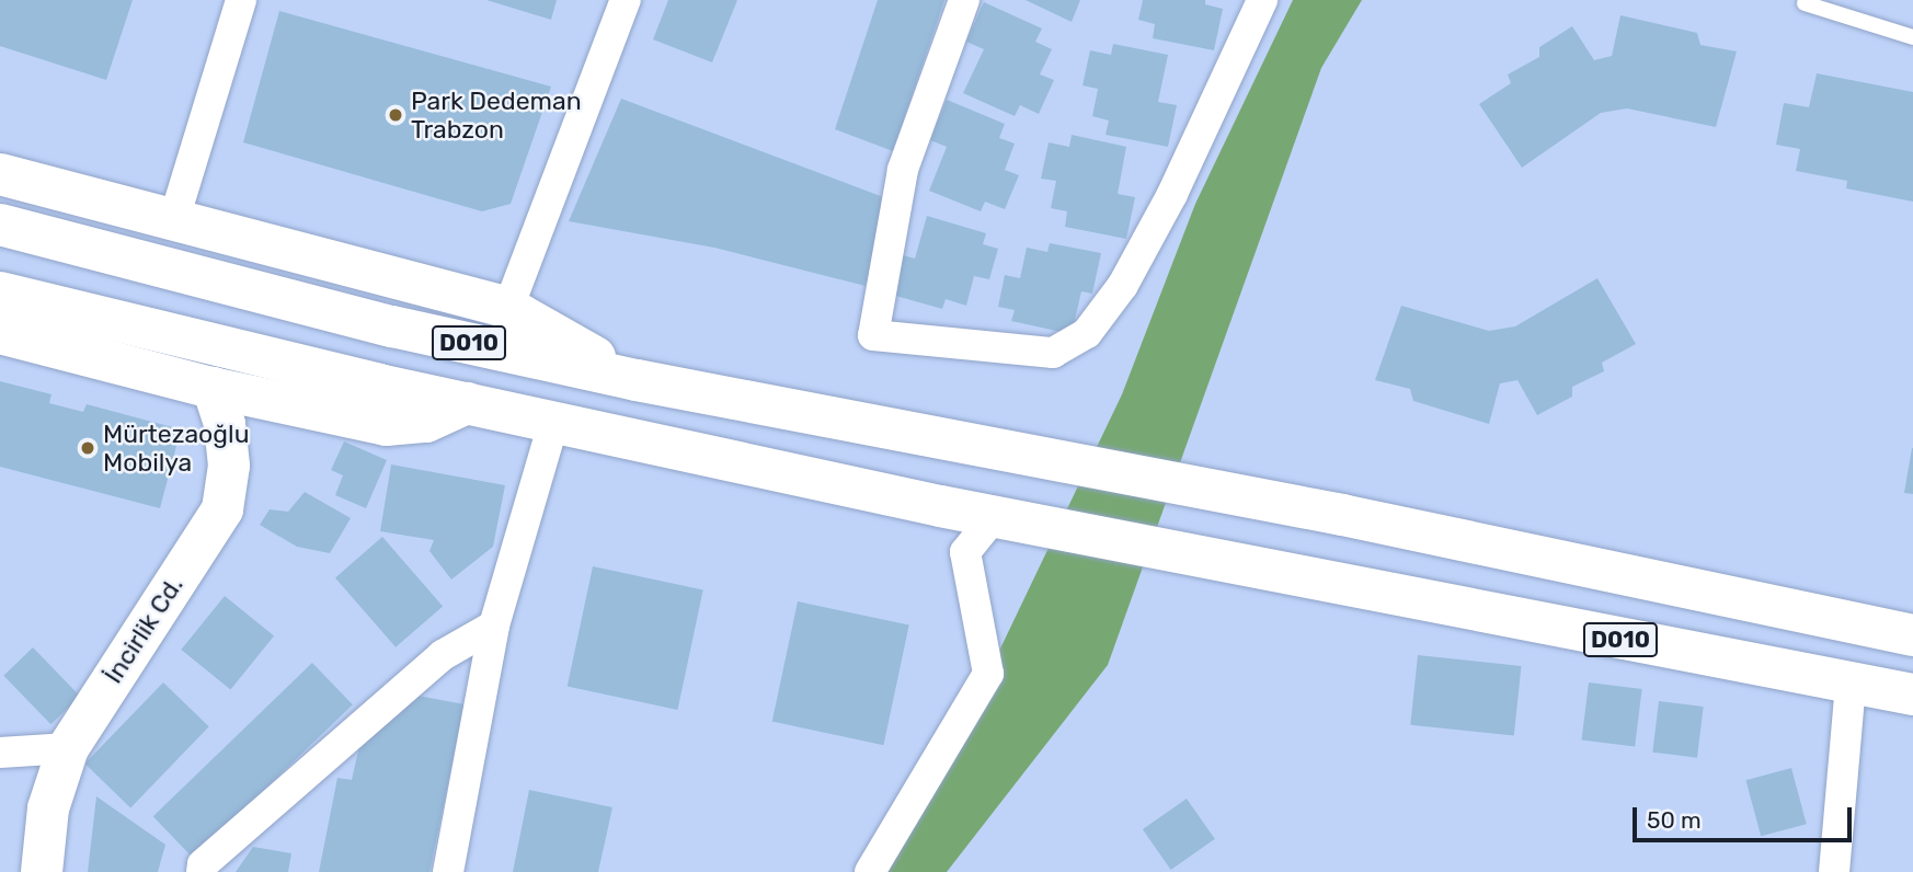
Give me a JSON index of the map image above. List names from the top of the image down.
{
  "streets": {
    "main road": ["D010", "İncirlik Cd."]
  },
  "places": ["Park Dedeman Trabzon", "Mürtezaoğlu Mobilya"],
  "scale_bar": "50 m"
}
